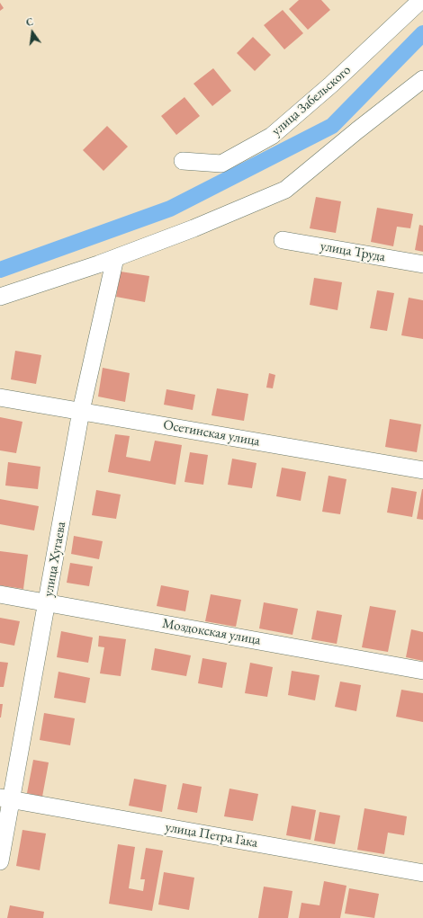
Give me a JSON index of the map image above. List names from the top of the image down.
{
  "streets": {
    "street": [
      "улица Забельского",
      "улица Труда",
      "Осетинская улица",
      "улица Хугаева",
      "Моздокская улица",
      "улица Петра Гака"
    ]
  },
  "crossings": [
    ["Осетинская улица", "улица Хугаева"],
    ["улица Хугаева", "Моздокская улица"],
    ["улица Хугаева", "улица Петра Гака"]
  ],
  "north": "top"
}
